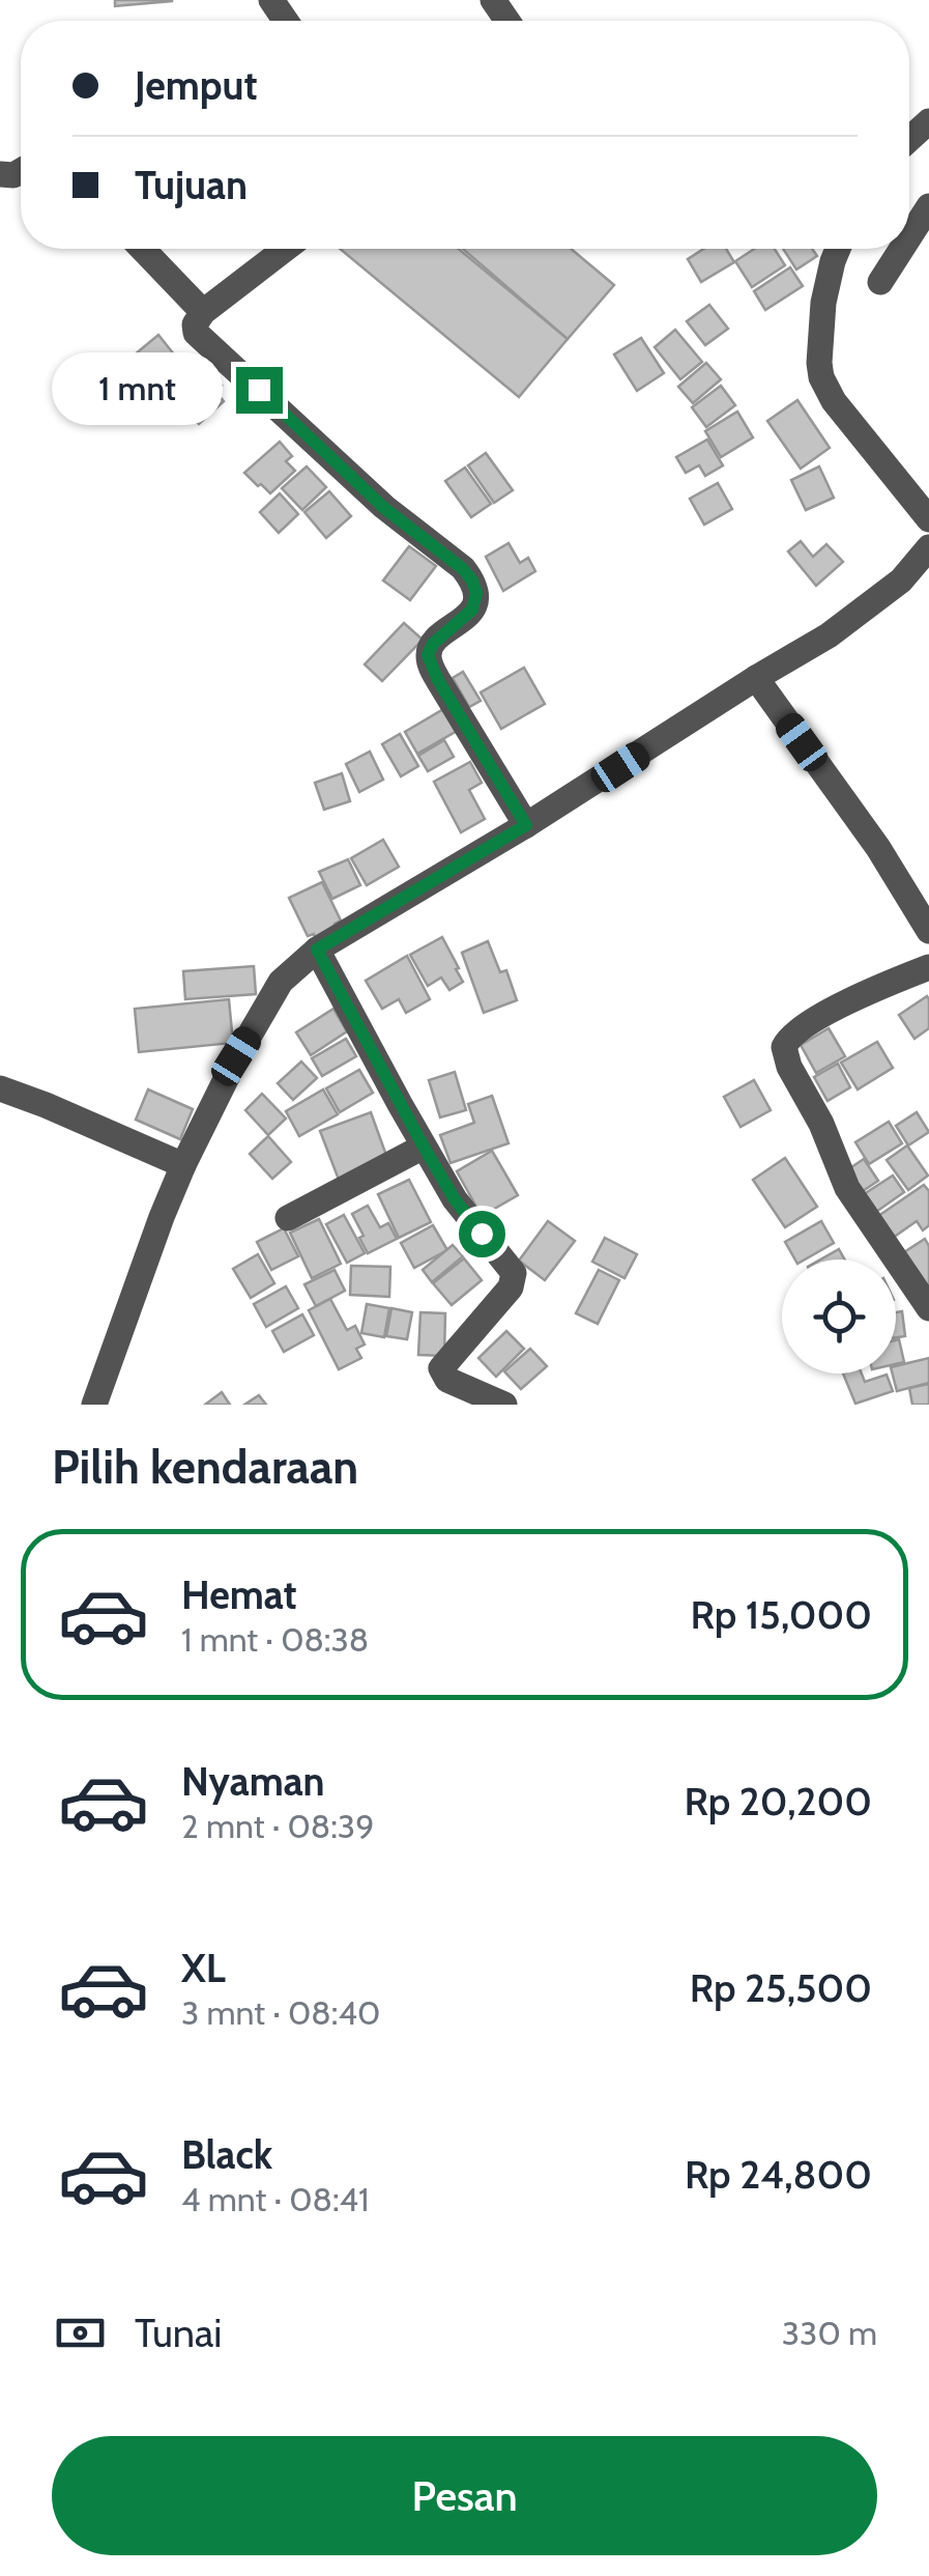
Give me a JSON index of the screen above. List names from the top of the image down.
{
  "page": {
    "banner": ["Jemput", "Tujuan"],
    "bubble": "1 mnt",
    "heading": "Pilih kendaraan",
    "list": [
      {
        "name": "Hemat",
        "note": "1 mnt · 08:38",
        "value": "Rp 15,000"
      },
      {
        "name": "Nyaman",
        "note": "2 mnt · 08:39",
        "value": "Rp 20,200"
      },
      {
        "name": "XL",
        "note": "3 mnt · 08:40",
        "value": "Rp 25,500"
      },
      {
        "name": "Black",
        "note": "4 mnt · 08:41",
        "value": "Rp 24,800"
      }
    ],
    "pay": ["Tunai", "330 m"],
    "buttons": "Pesan"
  }
}
